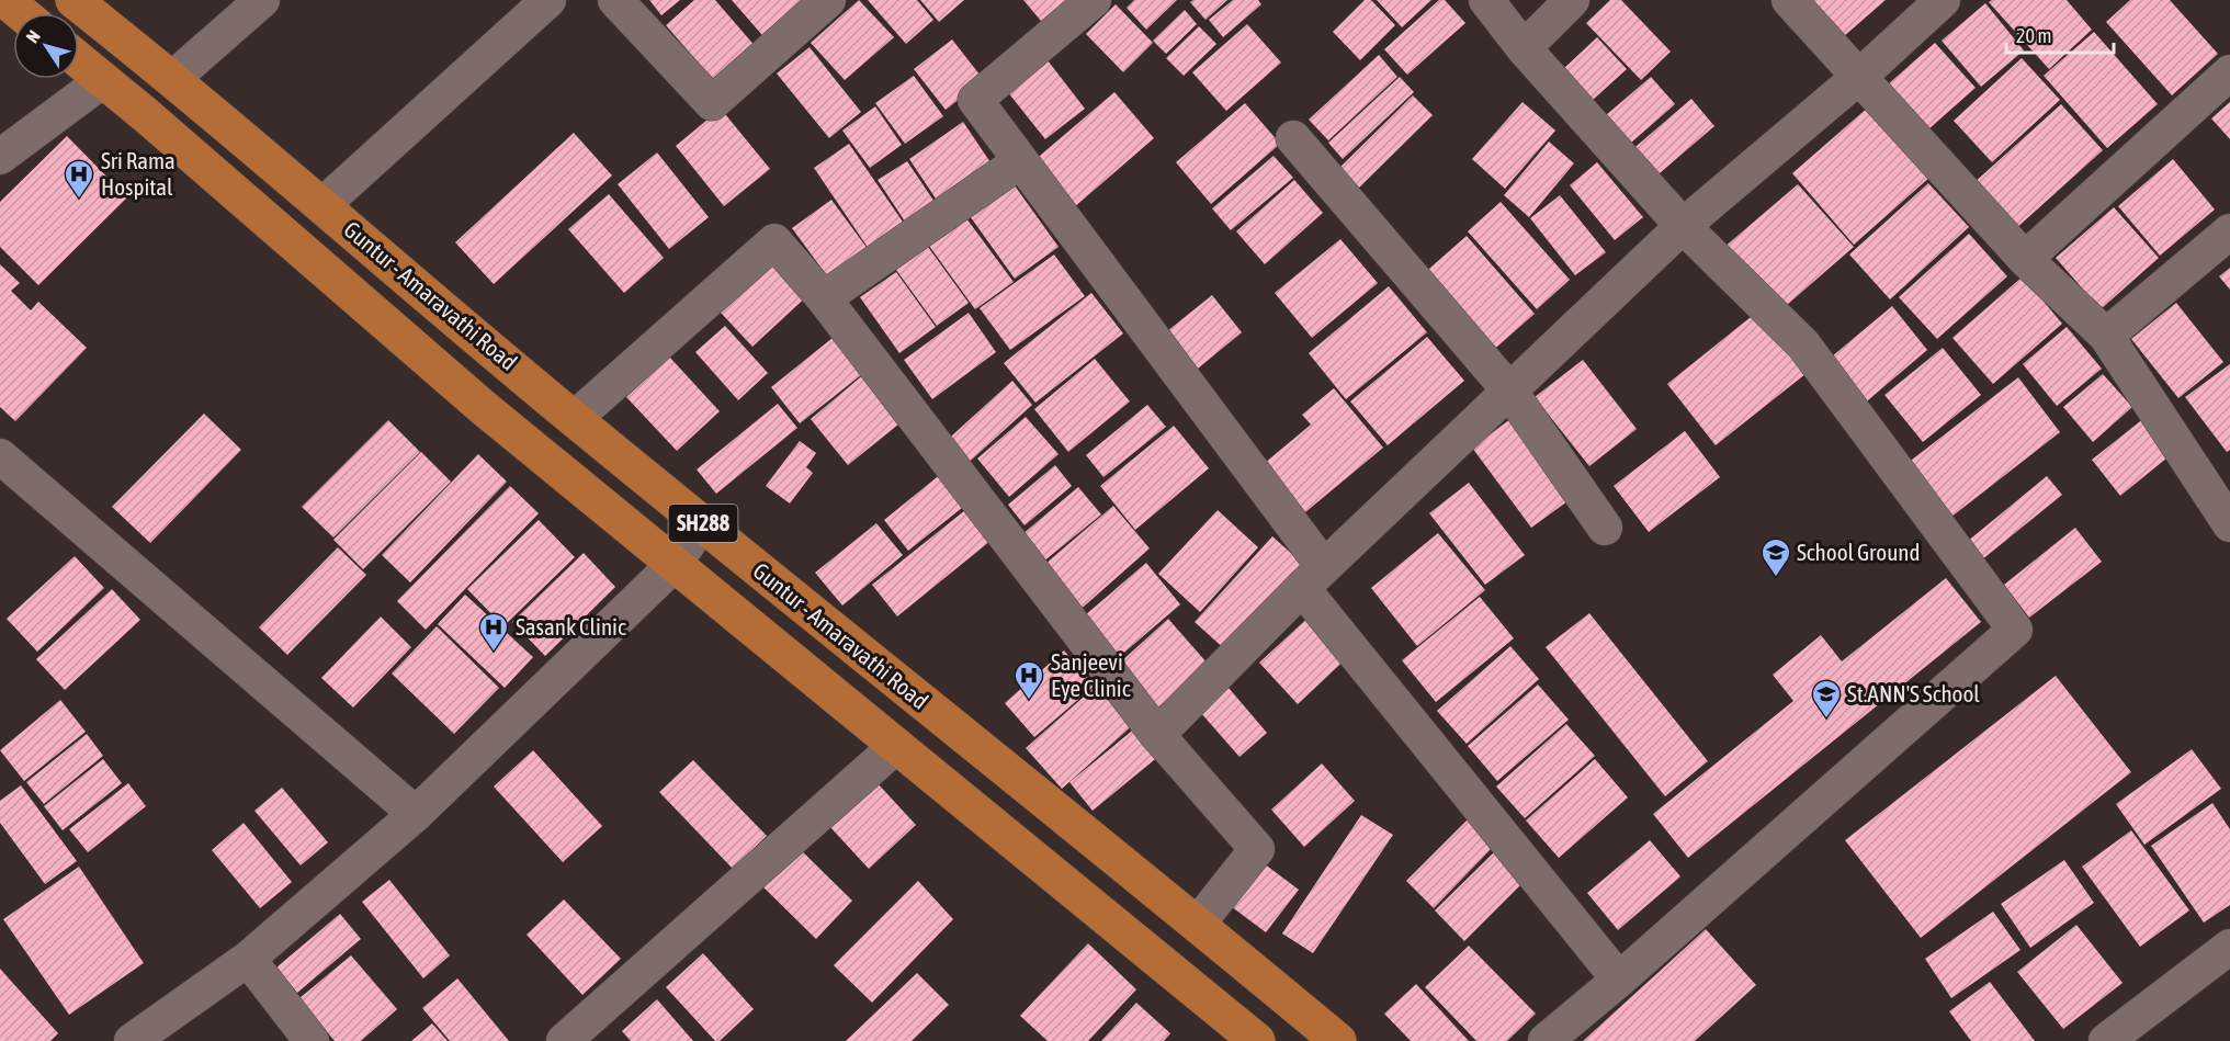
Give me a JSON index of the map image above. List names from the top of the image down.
{
  "streets": {
    "main road": ["Guntur - Amaravathi Road", "SH288"]
  },
  "places": {
    "hospital": ["Sri Rama Hospital", "Sasank Clinic", "Sanjeevi Eye Clinic"],
    "school or university": ["School Ground", "St.ANN'S School"]
  },
  "scale_bar": "20 m",
  "north": "top left"
}
